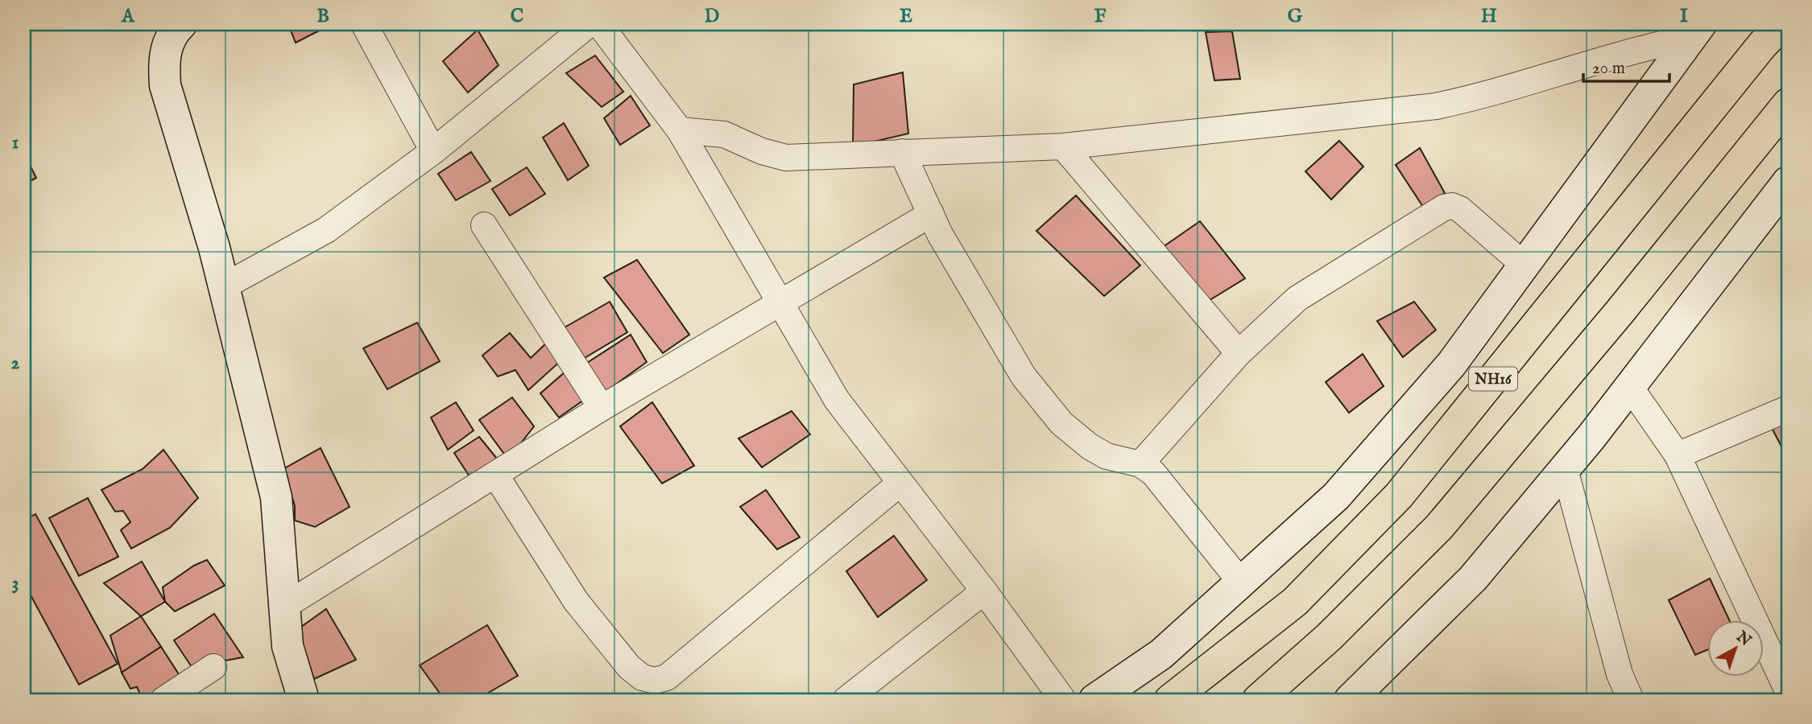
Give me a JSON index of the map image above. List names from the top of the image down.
{
  "streets": {
    "highway": ["NH16"]
  },
  "scale_bar": "20 m",
  "north": "top right",
  "grid": {
    "columns": [
      "A",
      "B",
      "C",
      "D",
      "E",
      "F",
      "G",
      "H",
      "I"
    ],
    "rows": ["1", "2", "3"]
  }
}
